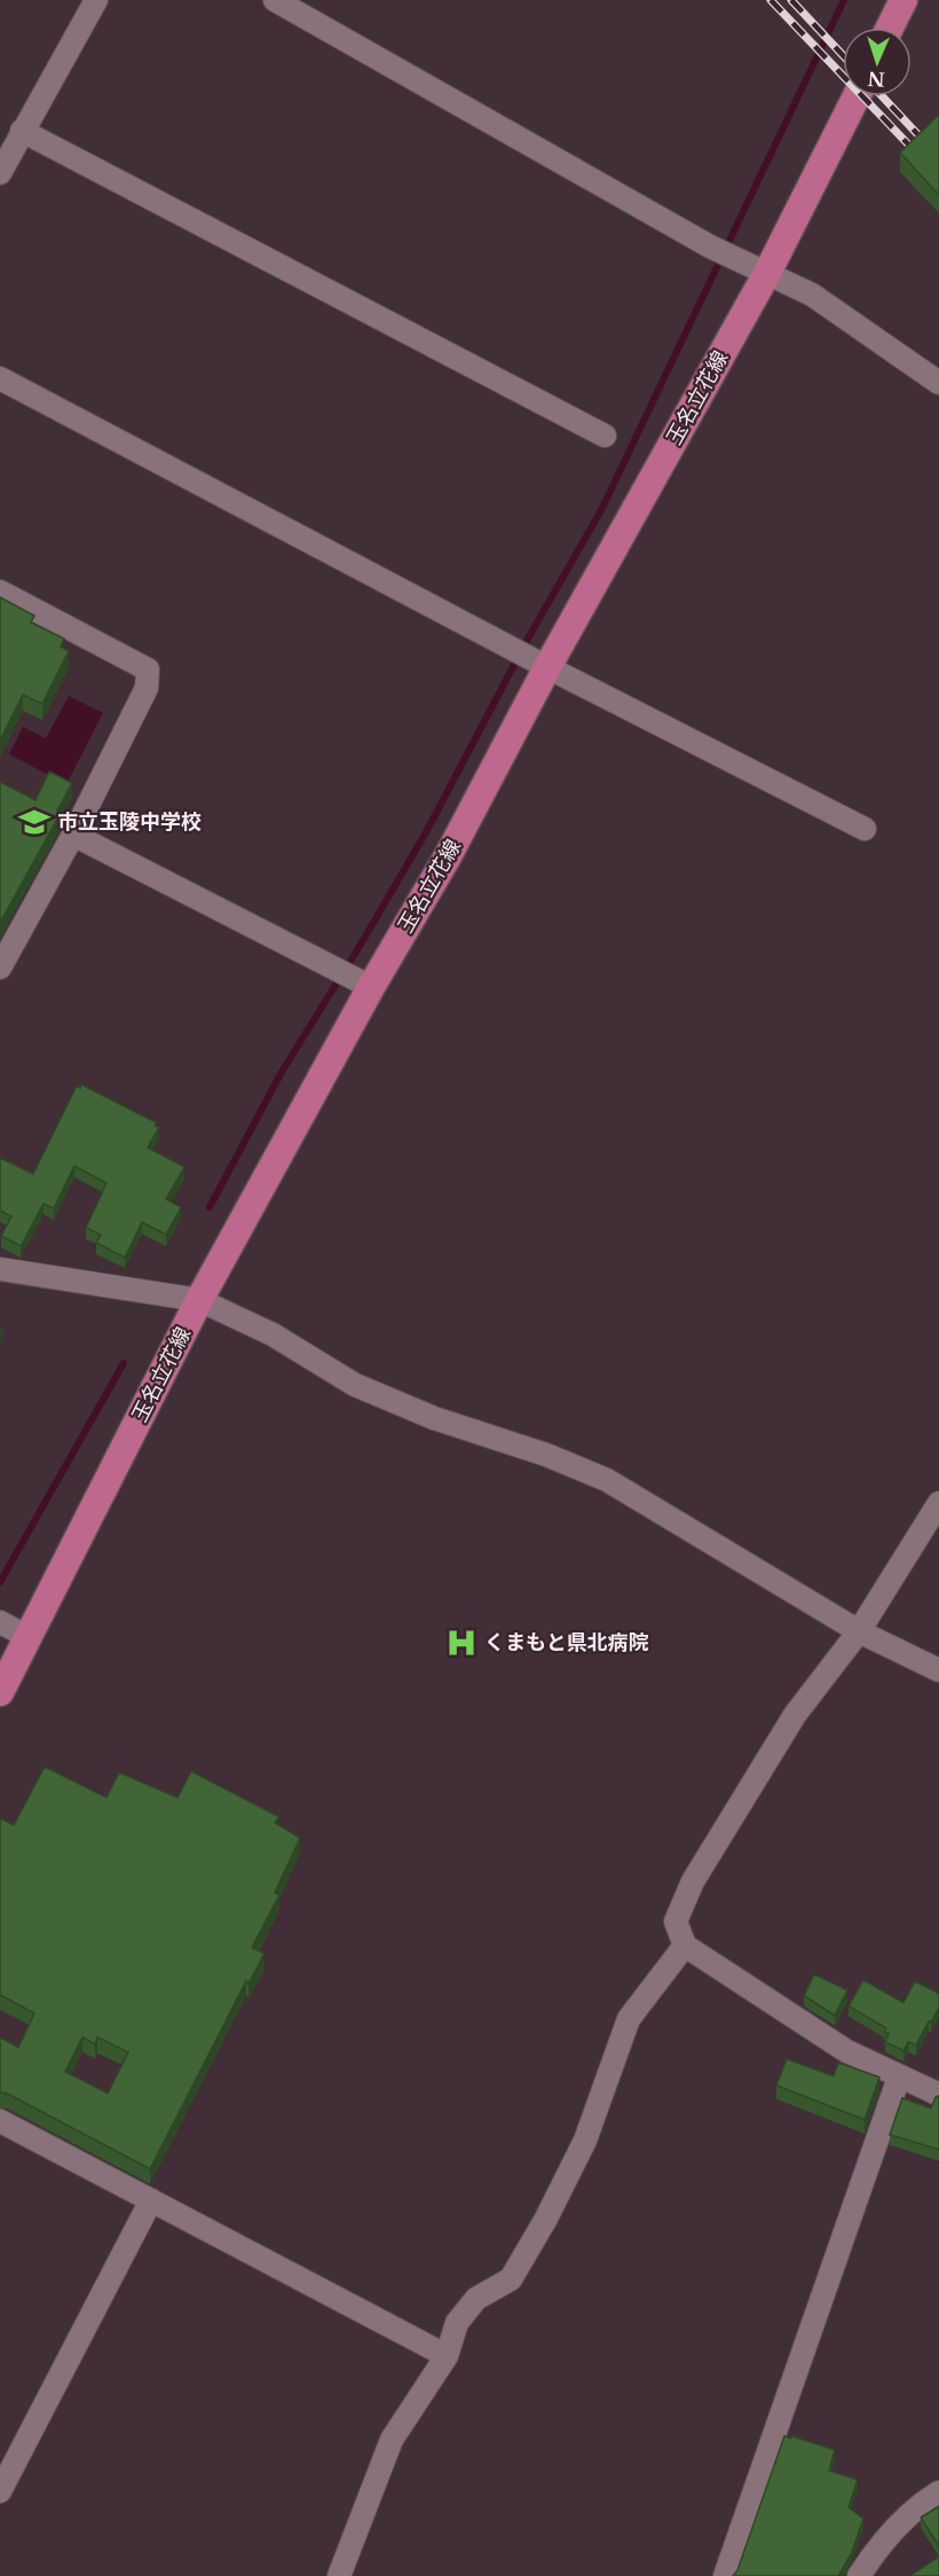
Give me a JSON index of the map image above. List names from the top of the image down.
{
  "streets": {
    "main road": ["玉名立花線"]
  },
  "places": {
    "school or university": ["市立玉陵中学校"],
    "hospital": ["くまもと県北病院"]
  },
  "north": "bottom"
}
